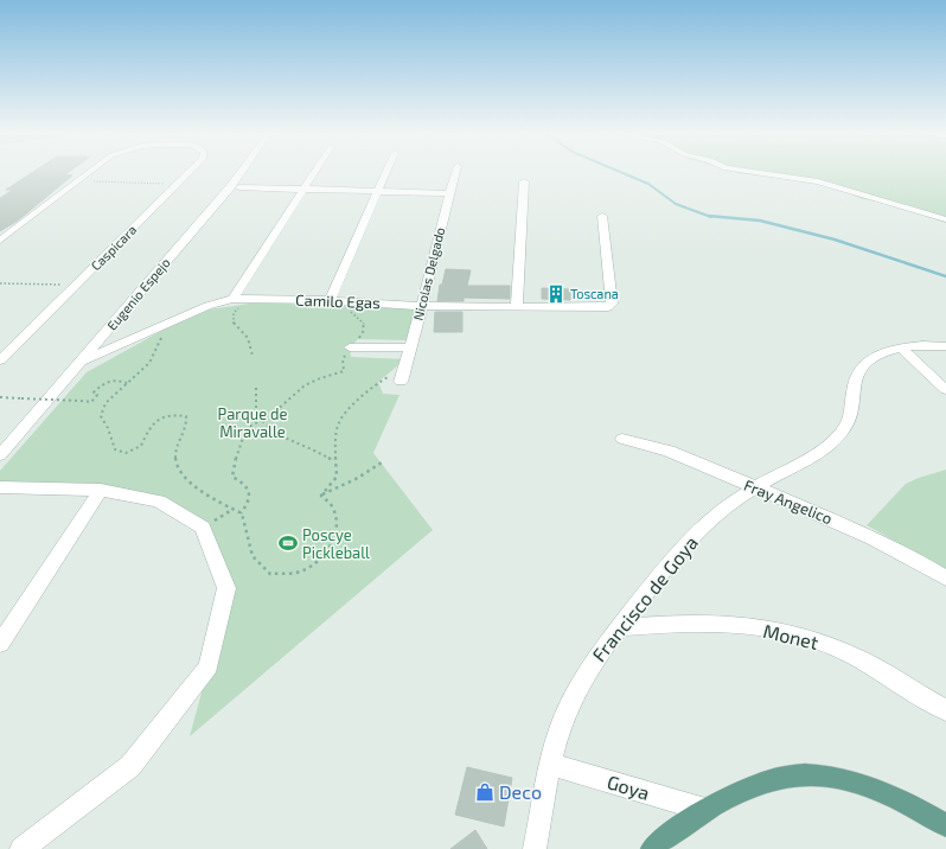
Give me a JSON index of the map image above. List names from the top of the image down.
{
  "streets": {
    "street": [
      "Caspicara",
      "Nicolas Delgado",
      "Eugenio Espejo",
      "Camilo Egas",
      "Fray Angelico",
      "Francisco de Goya",
      "Monet",
      "Goya"
    ]
  },
  "crossings": [
    ["Nicolas Delgado", "Camilo Egas"],
    ["Eugenio Espejo", "Camilo Egas"],
    ["Fray Angelico", "Francisco de Goya"],
    ["Francisco de Goya", "Monet"],
    ["Francisco de Goya", "Goya"]
  ],
  "parks": ["Parque de Miravalle"],
  "places": {
    "building": ["Toscana"],
    "sports": ["Poscye Pickleball"],
    "shop": ["Deco"]
  }
}
